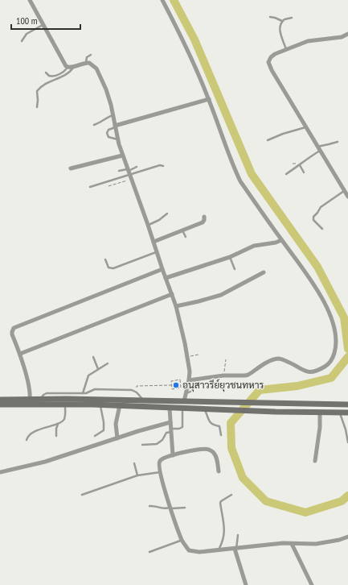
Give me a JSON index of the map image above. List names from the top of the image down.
{
  "places": ["อนุสาวรีย์ยุวชนทหาร"],
  "scale_bar": "100 m"
}
